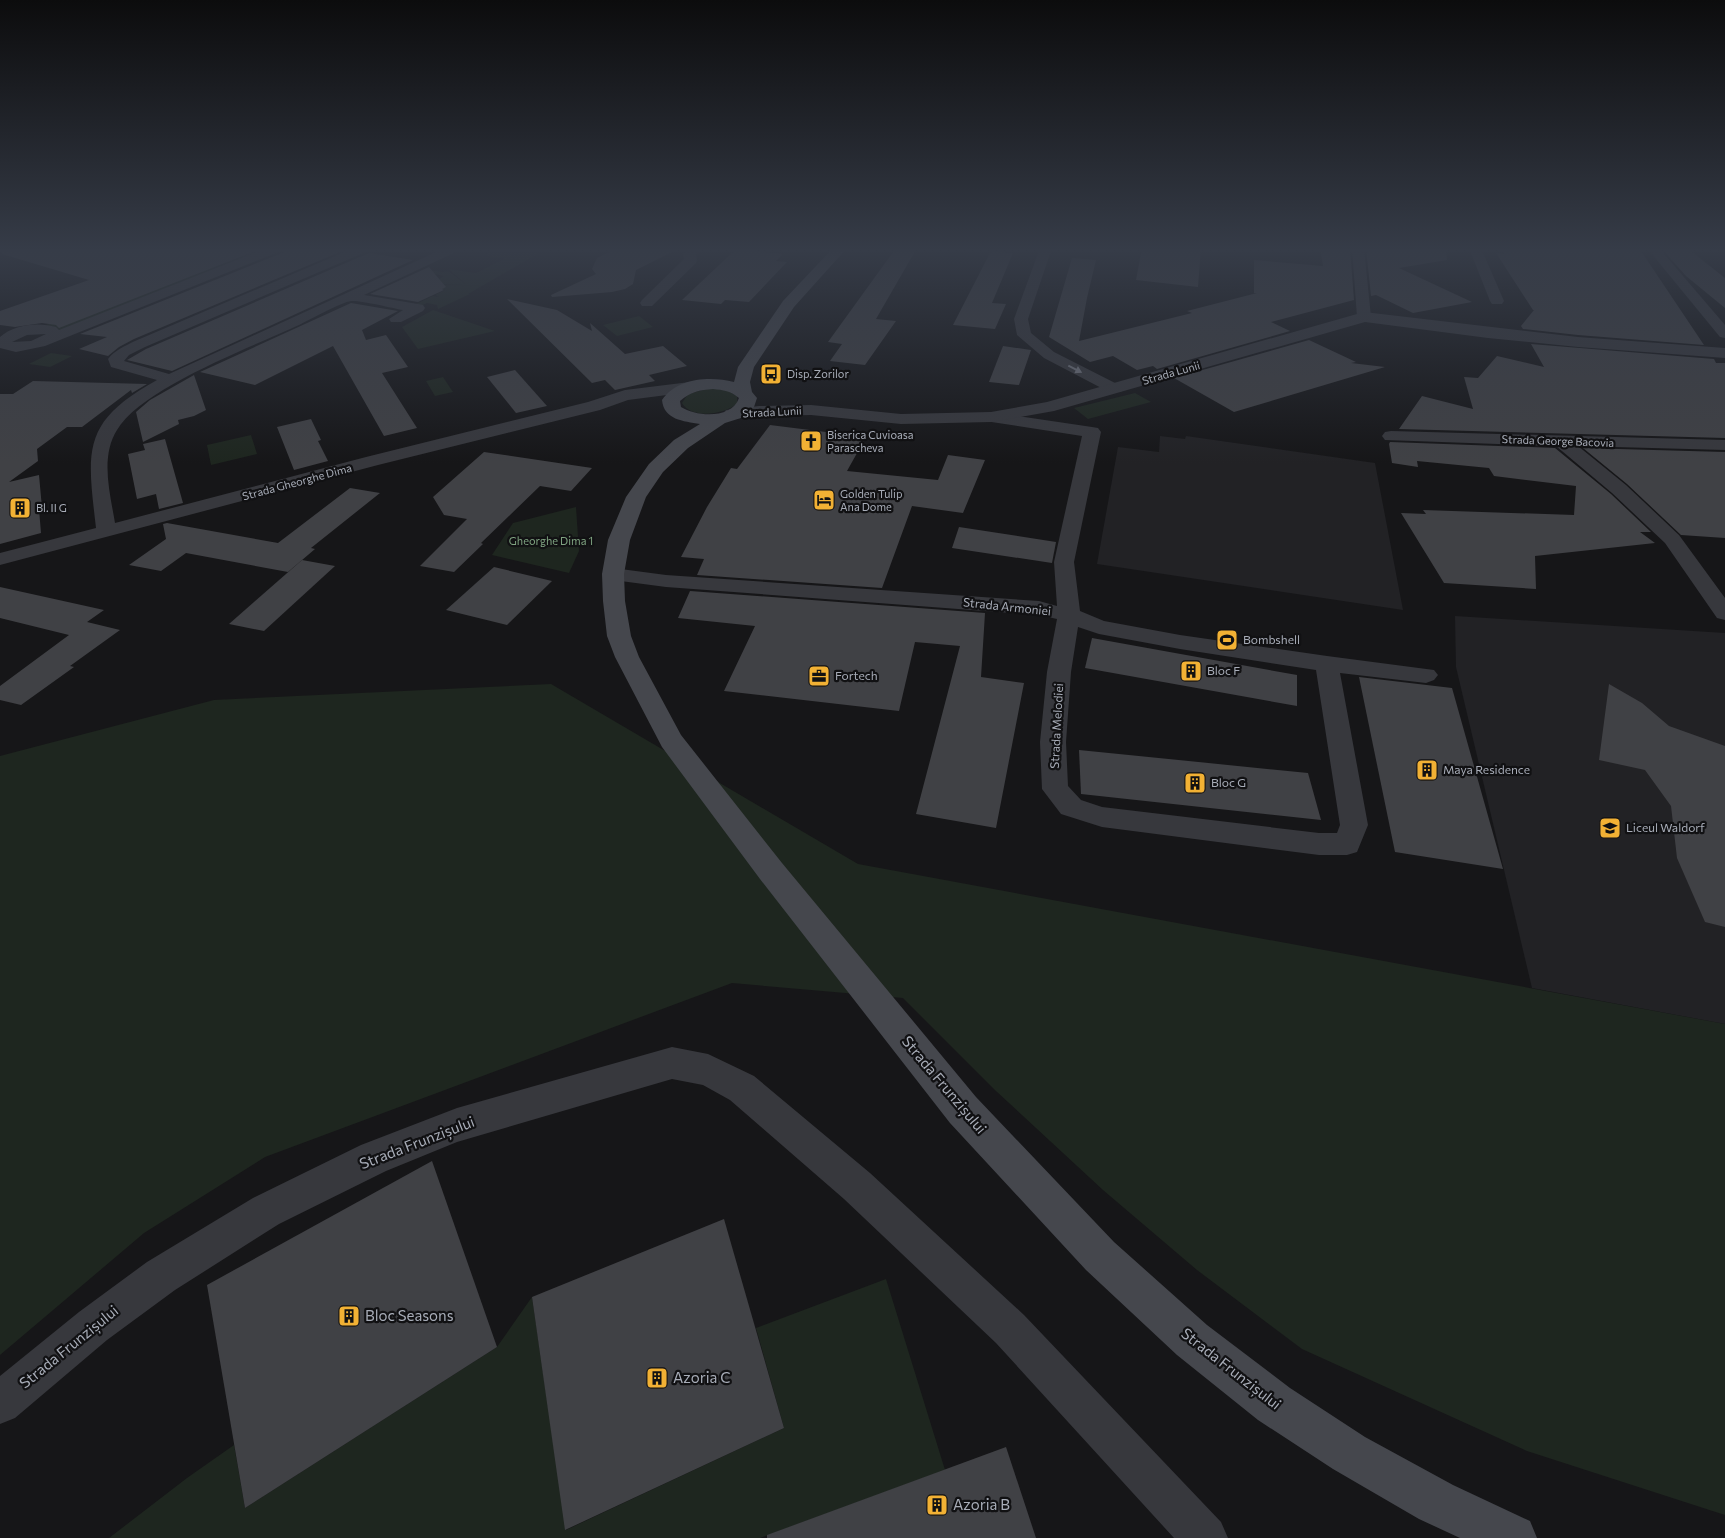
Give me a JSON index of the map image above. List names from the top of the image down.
{
  "streets": {
    "main road": ["Strada Frunzișului"],
    "street": [
      "Strada Lunii",
      "Strada George Bacovia",
      "Strada Gheorghe Dima",
      "Strada Armoniei",
      "Strada Melodiei"
    ]
  },
  "crossings": [
    ["Strada Lunii", "Strada Frunzișului"],
    ["Strada Gheorghe Dima", "Strada Frunzișului"],
    ["Strada Armoniei", "Strada Melodiei"],
    ["Strada Armoniei", "Strada Frunzișului"]
  ],
  "parks": ["Gheorghe Dima 1"],
  "places": {
    "bus stop": ["Disp. Zorilor"],
    "church": ["Biserica Cuvioasa Parascheva"],
    "hotel": ["Golden Tulip Ana Dome"],
    "building": [
      "Bl. II G",
      "Bloc F",
      "Maya Residence",
      "Bloc G",
      "Bloc Seasons",
      "Azoria C",
      "Azoria B"
    ],
    "sports": ["Bombshell"],
    "office": ["Fortech"],
    "school or university": ["Liceul Waldorf"]
  }
}
